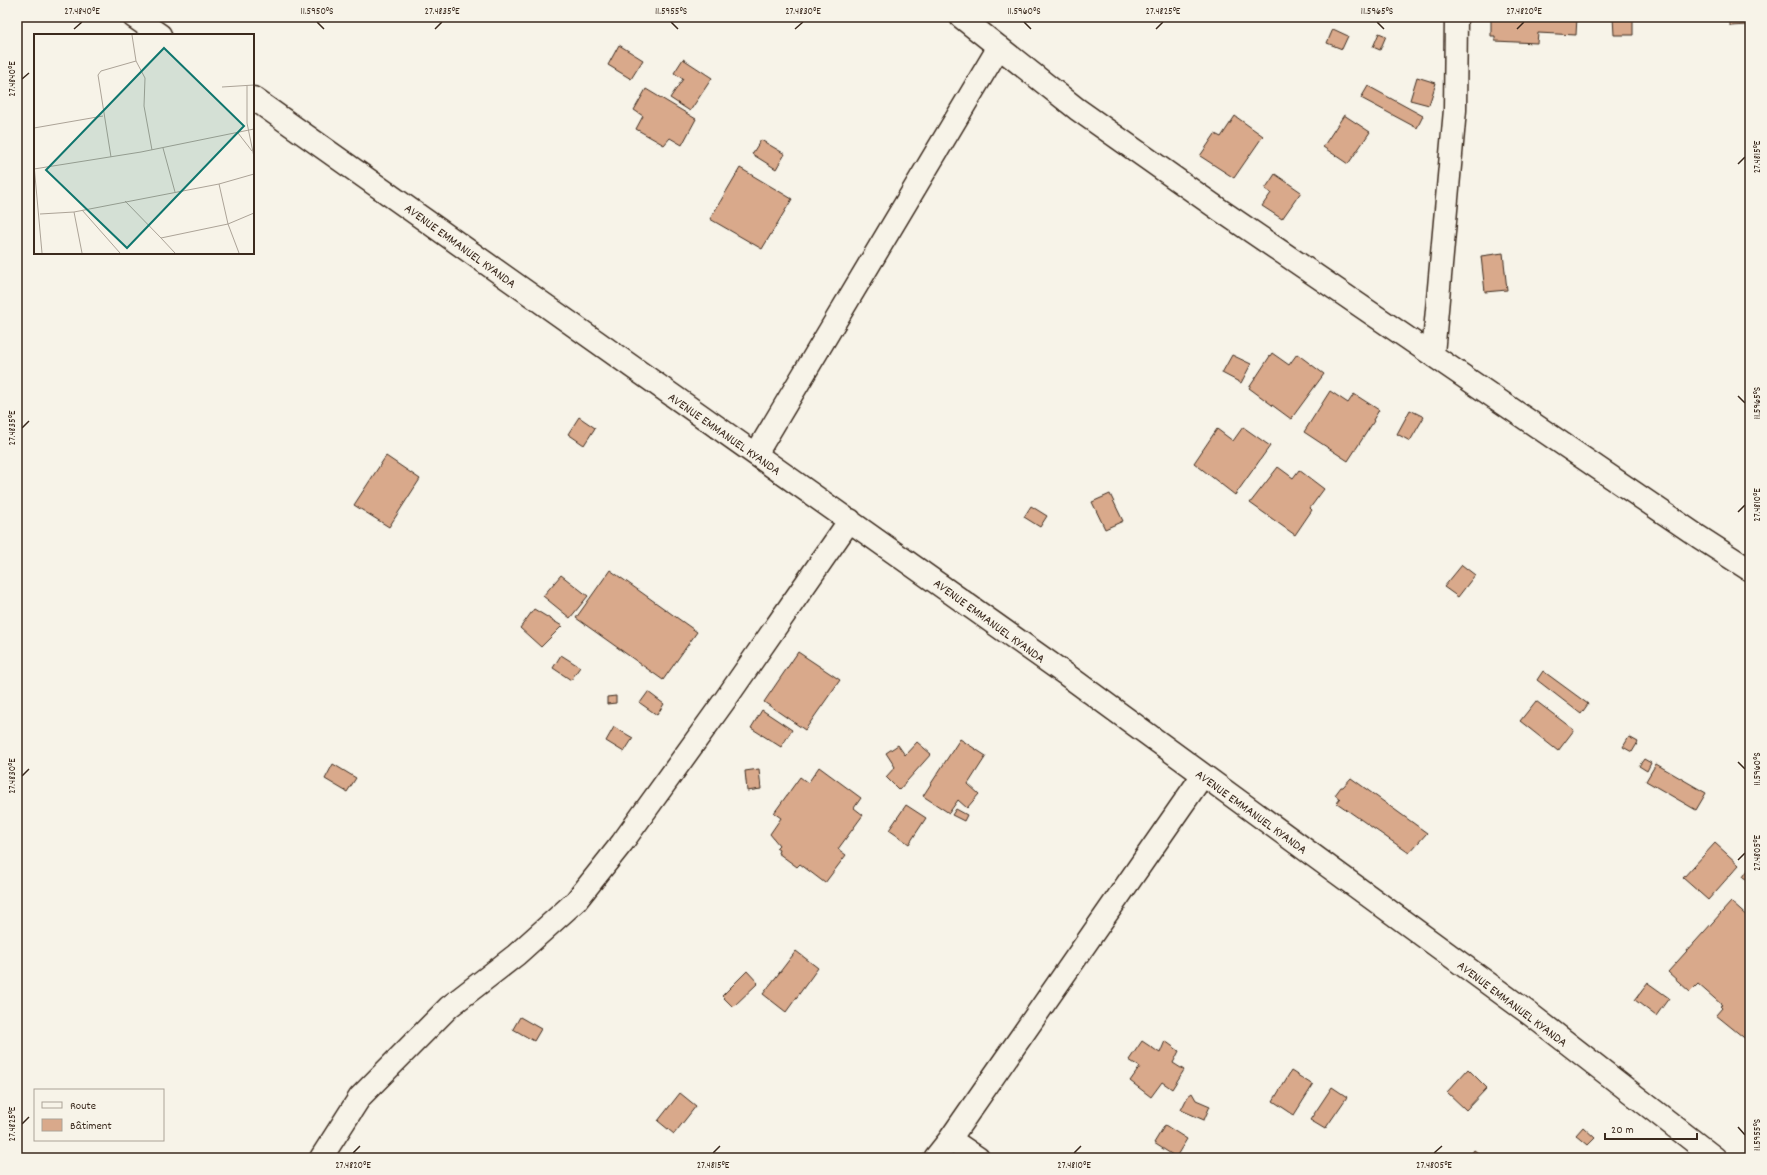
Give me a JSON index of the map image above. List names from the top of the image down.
{
  "streets": {
    "street": ["AVENUE EMMANUEL KYANDA"]
  },
  "legend": ["Route", "Bâtiment"],
  "scale_bar": "20 m",
  "coordinates": [
    "27.4840°E",
    "11.5950°S",
    "27.4835°E",
    "11.5955°S",
    "27.4830°E",
    "11.5960°S",
    "27.4825°E",
    "11.5965°S",
    "27.4820°E",
    "27.4815°E",
    "27.4810°E",
    "27.4805°E"
  ]
}
